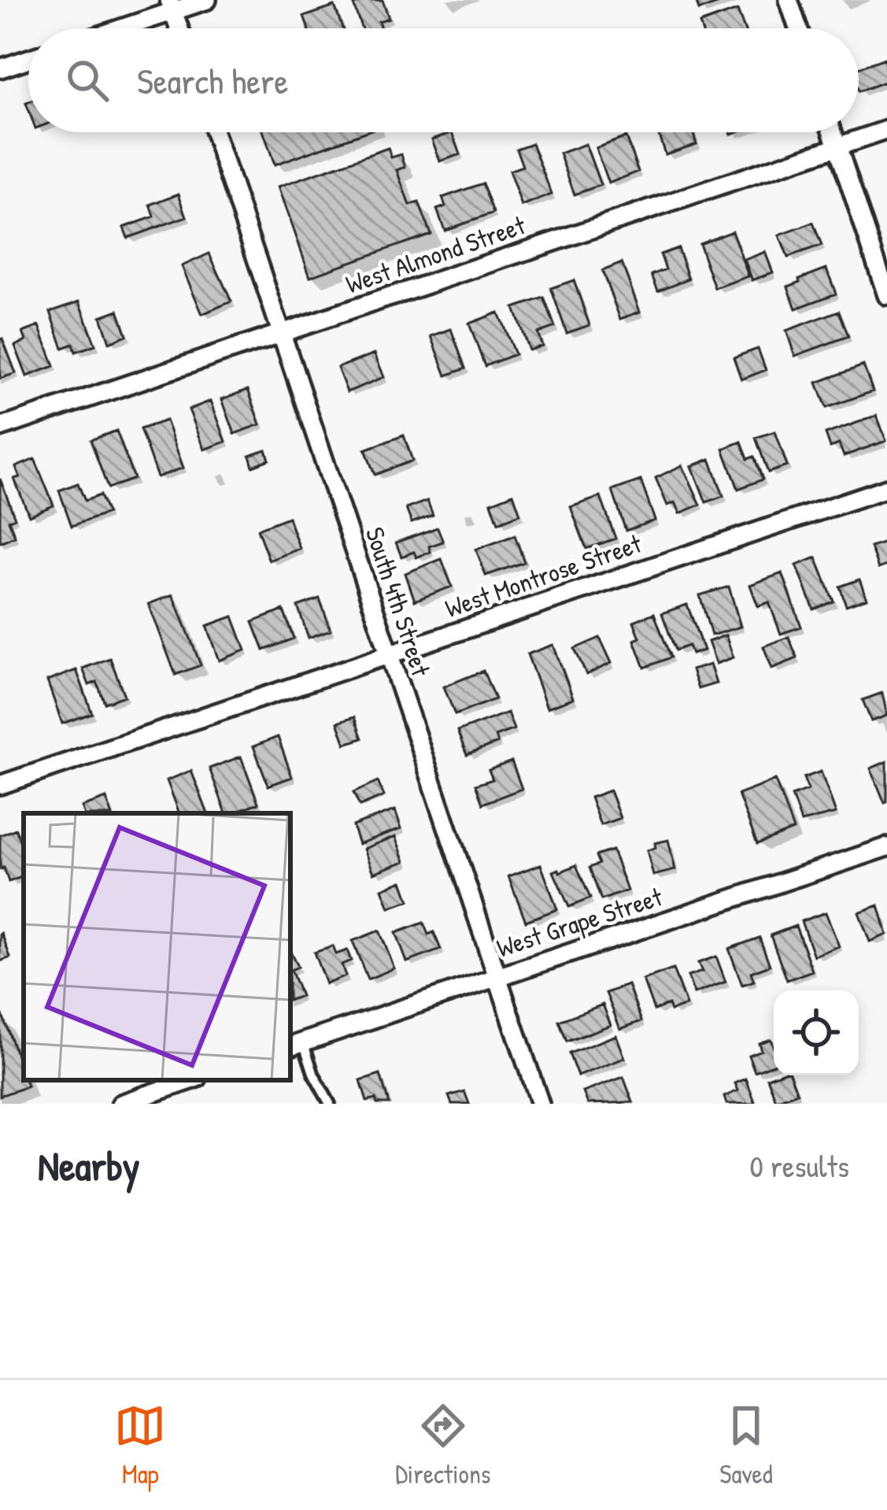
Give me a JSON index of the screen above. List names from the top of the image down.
{
  "streets": {
    "street": [
      "West Almond Street",
      "West Montrose Street",
      "South 4th Street",
      "West Grape Street"
    ]
  },
  "crossings": [
    ["West Almond Street", "South 4th Street"],
    ["West Montrose Street", "South 4th Street"],
    ["South 4th Street", "West Grape Street"]
  ],
  "page": {
    "search": "Search here",
    "heading": ["Nearby", "0 results"],
    "nav": ["Map", "Directions", "Saved"]
  }
}
